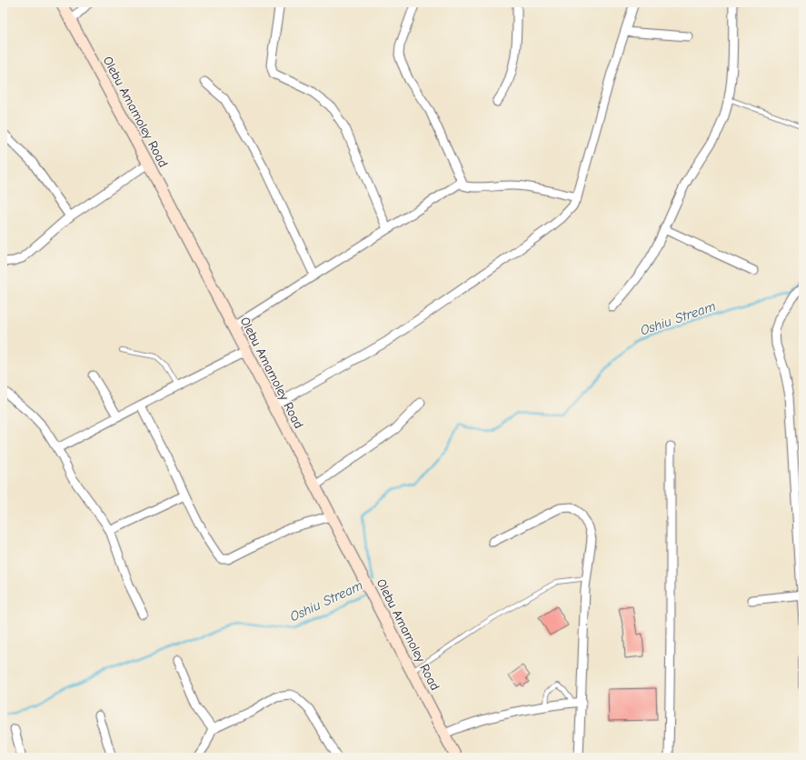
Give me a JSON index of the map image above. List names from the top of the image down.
{
  "streets": {
    "street": ["Olebu Amamoley Road"]
  },
  "water": ["Oshiu Stream"]
}
